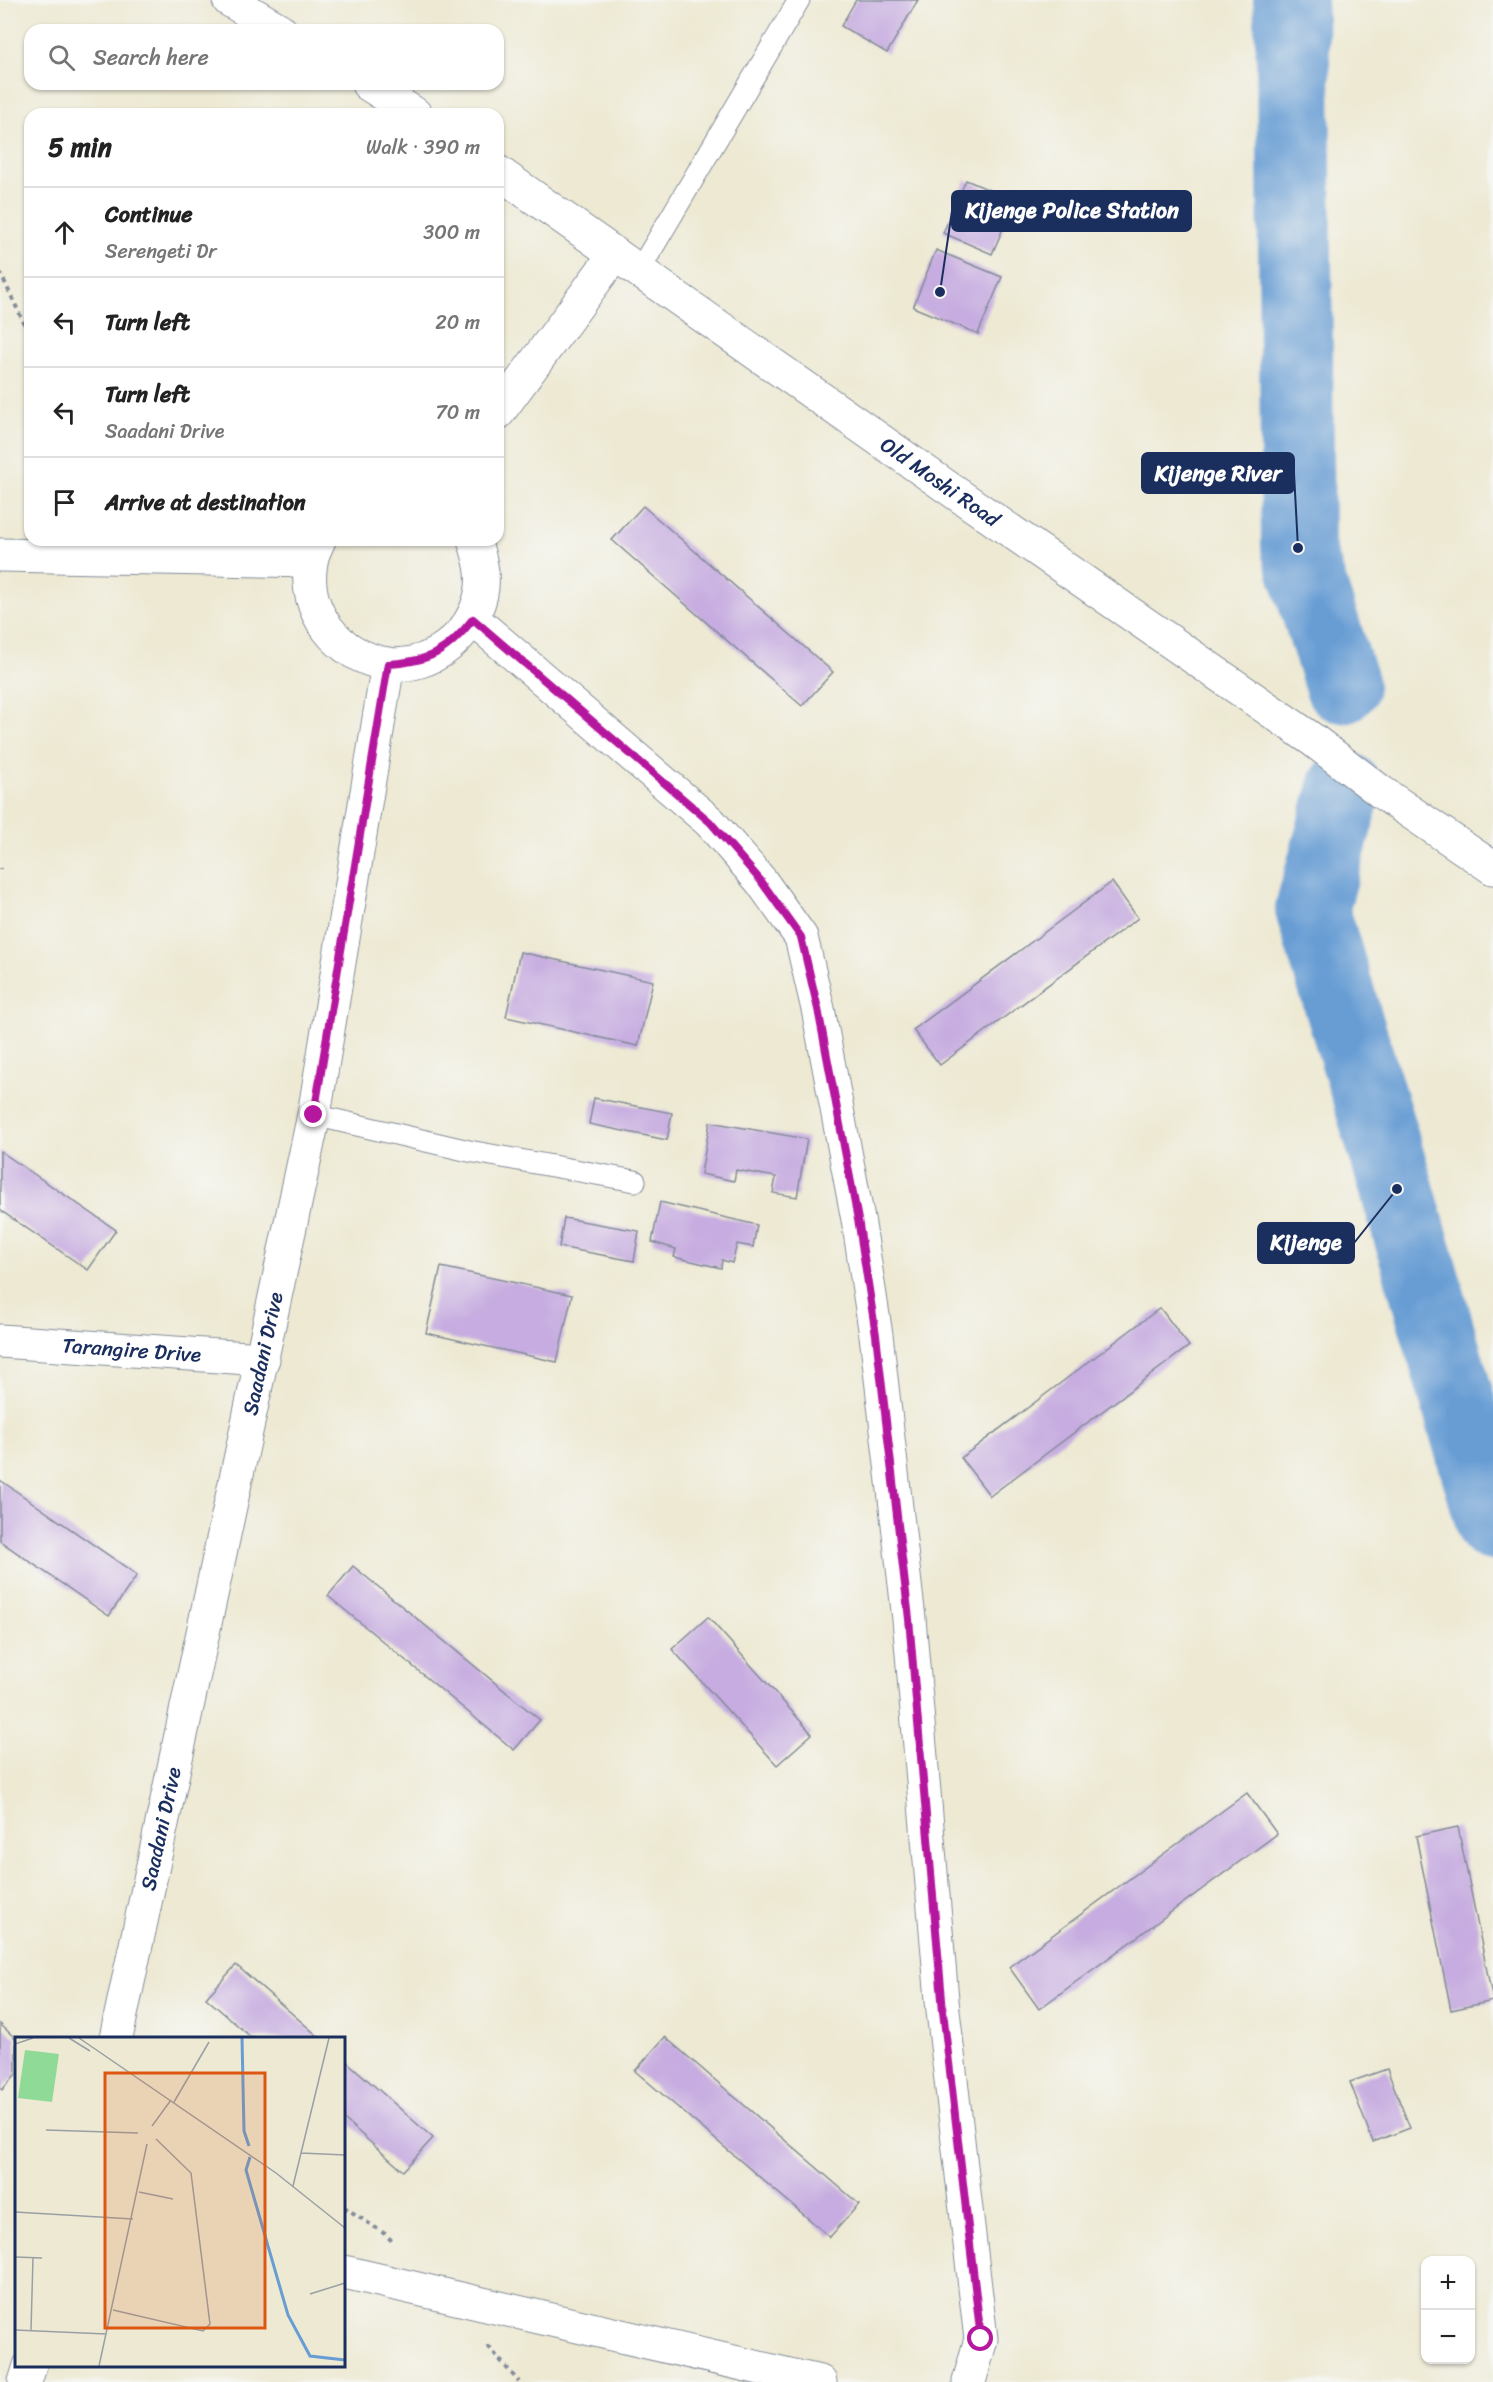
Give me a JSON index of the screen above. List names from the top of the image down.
{
  "streets": {
    "street": ["Old Moshi Road", "Tarangire Drive", "Saadani Drive"]
  },
  "crossings": [
    ["Tarangire Drive", "Saadani Drive"]
  ],
  "places": ["Kijenge Police Station", "Kijenge River", "Kijenge"],
  "page": {
    "search": "Search here",
    "heading": ["5 min", "Walk · 390 m"],
    "list": [
      ["Continue", "Serengeti Dr", "300 m"],
      ["Turn left", "20 m"],
      ["Turn left", "Saadani Drive", "70 m"],
      "Arrive at destination"
    ],
    "map_buttons": ["+", "−"]
  }
}
